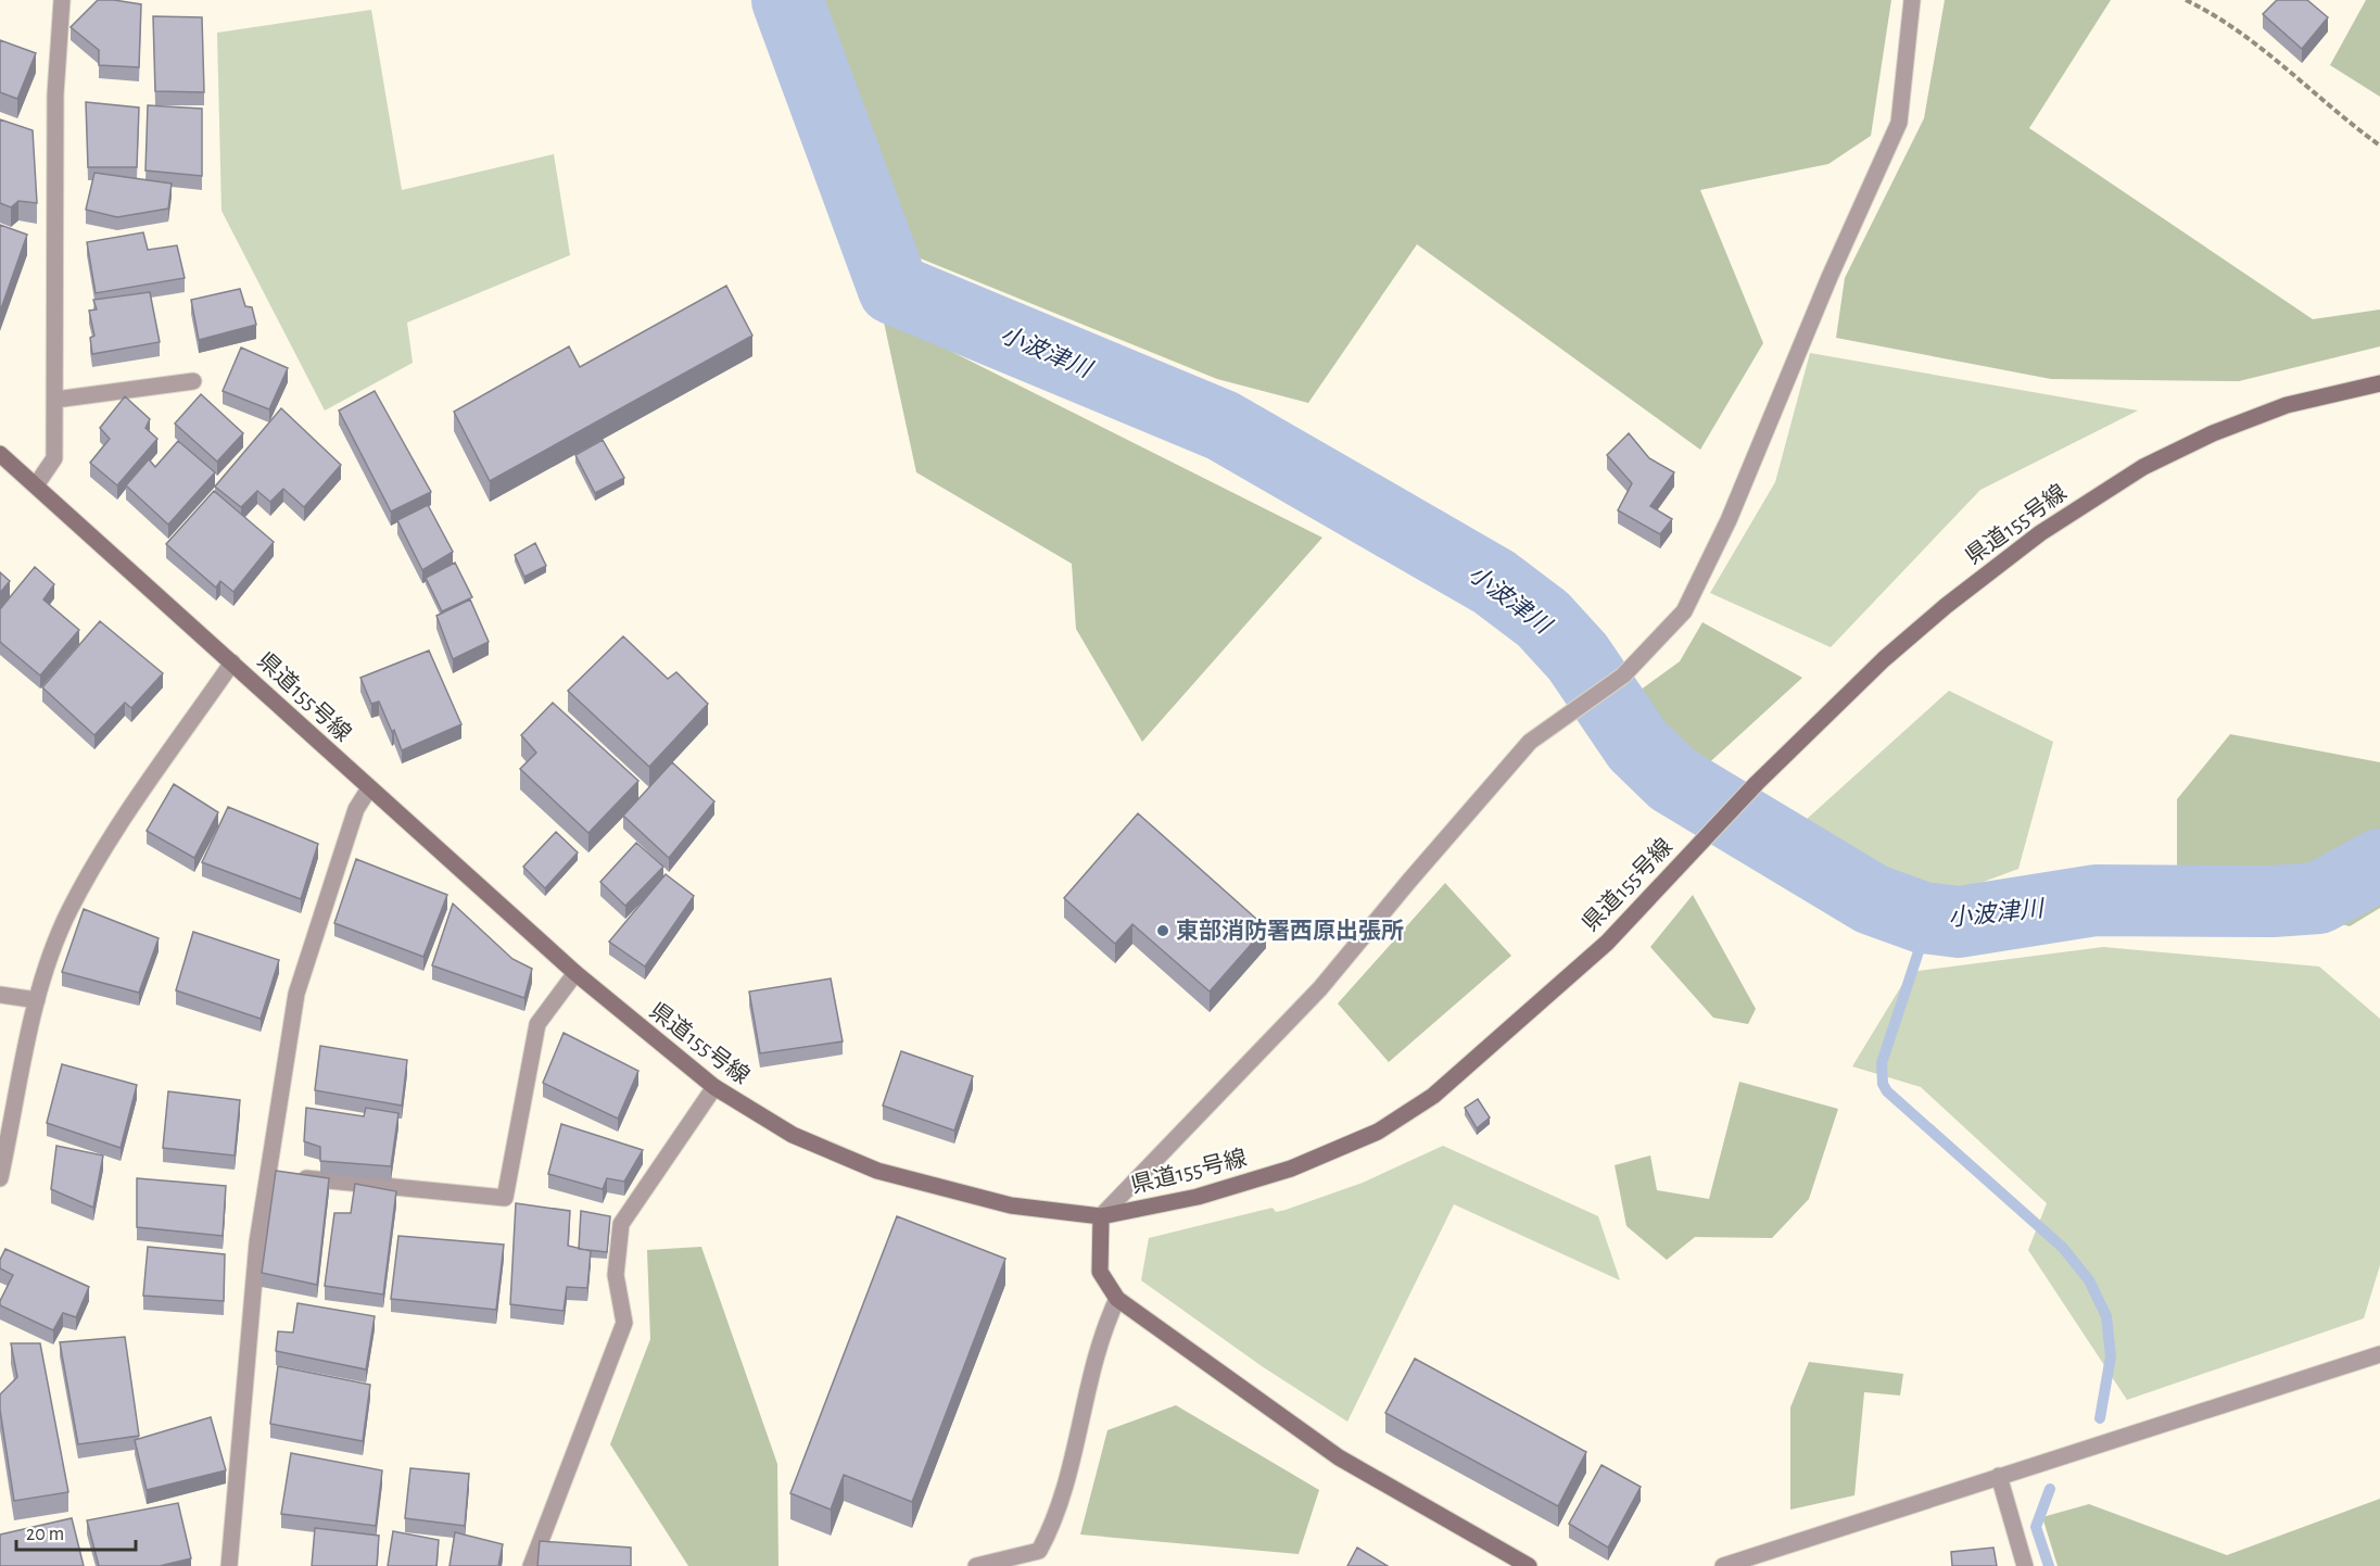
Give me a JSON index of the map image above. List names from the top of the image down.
{
  "streets": {
    "main road": ["県道155号線"]
  },
  "water": ["小波津川"],
  "places": ["東部消防署西原出張所"],
  "scale_bar": "20 m"
}
